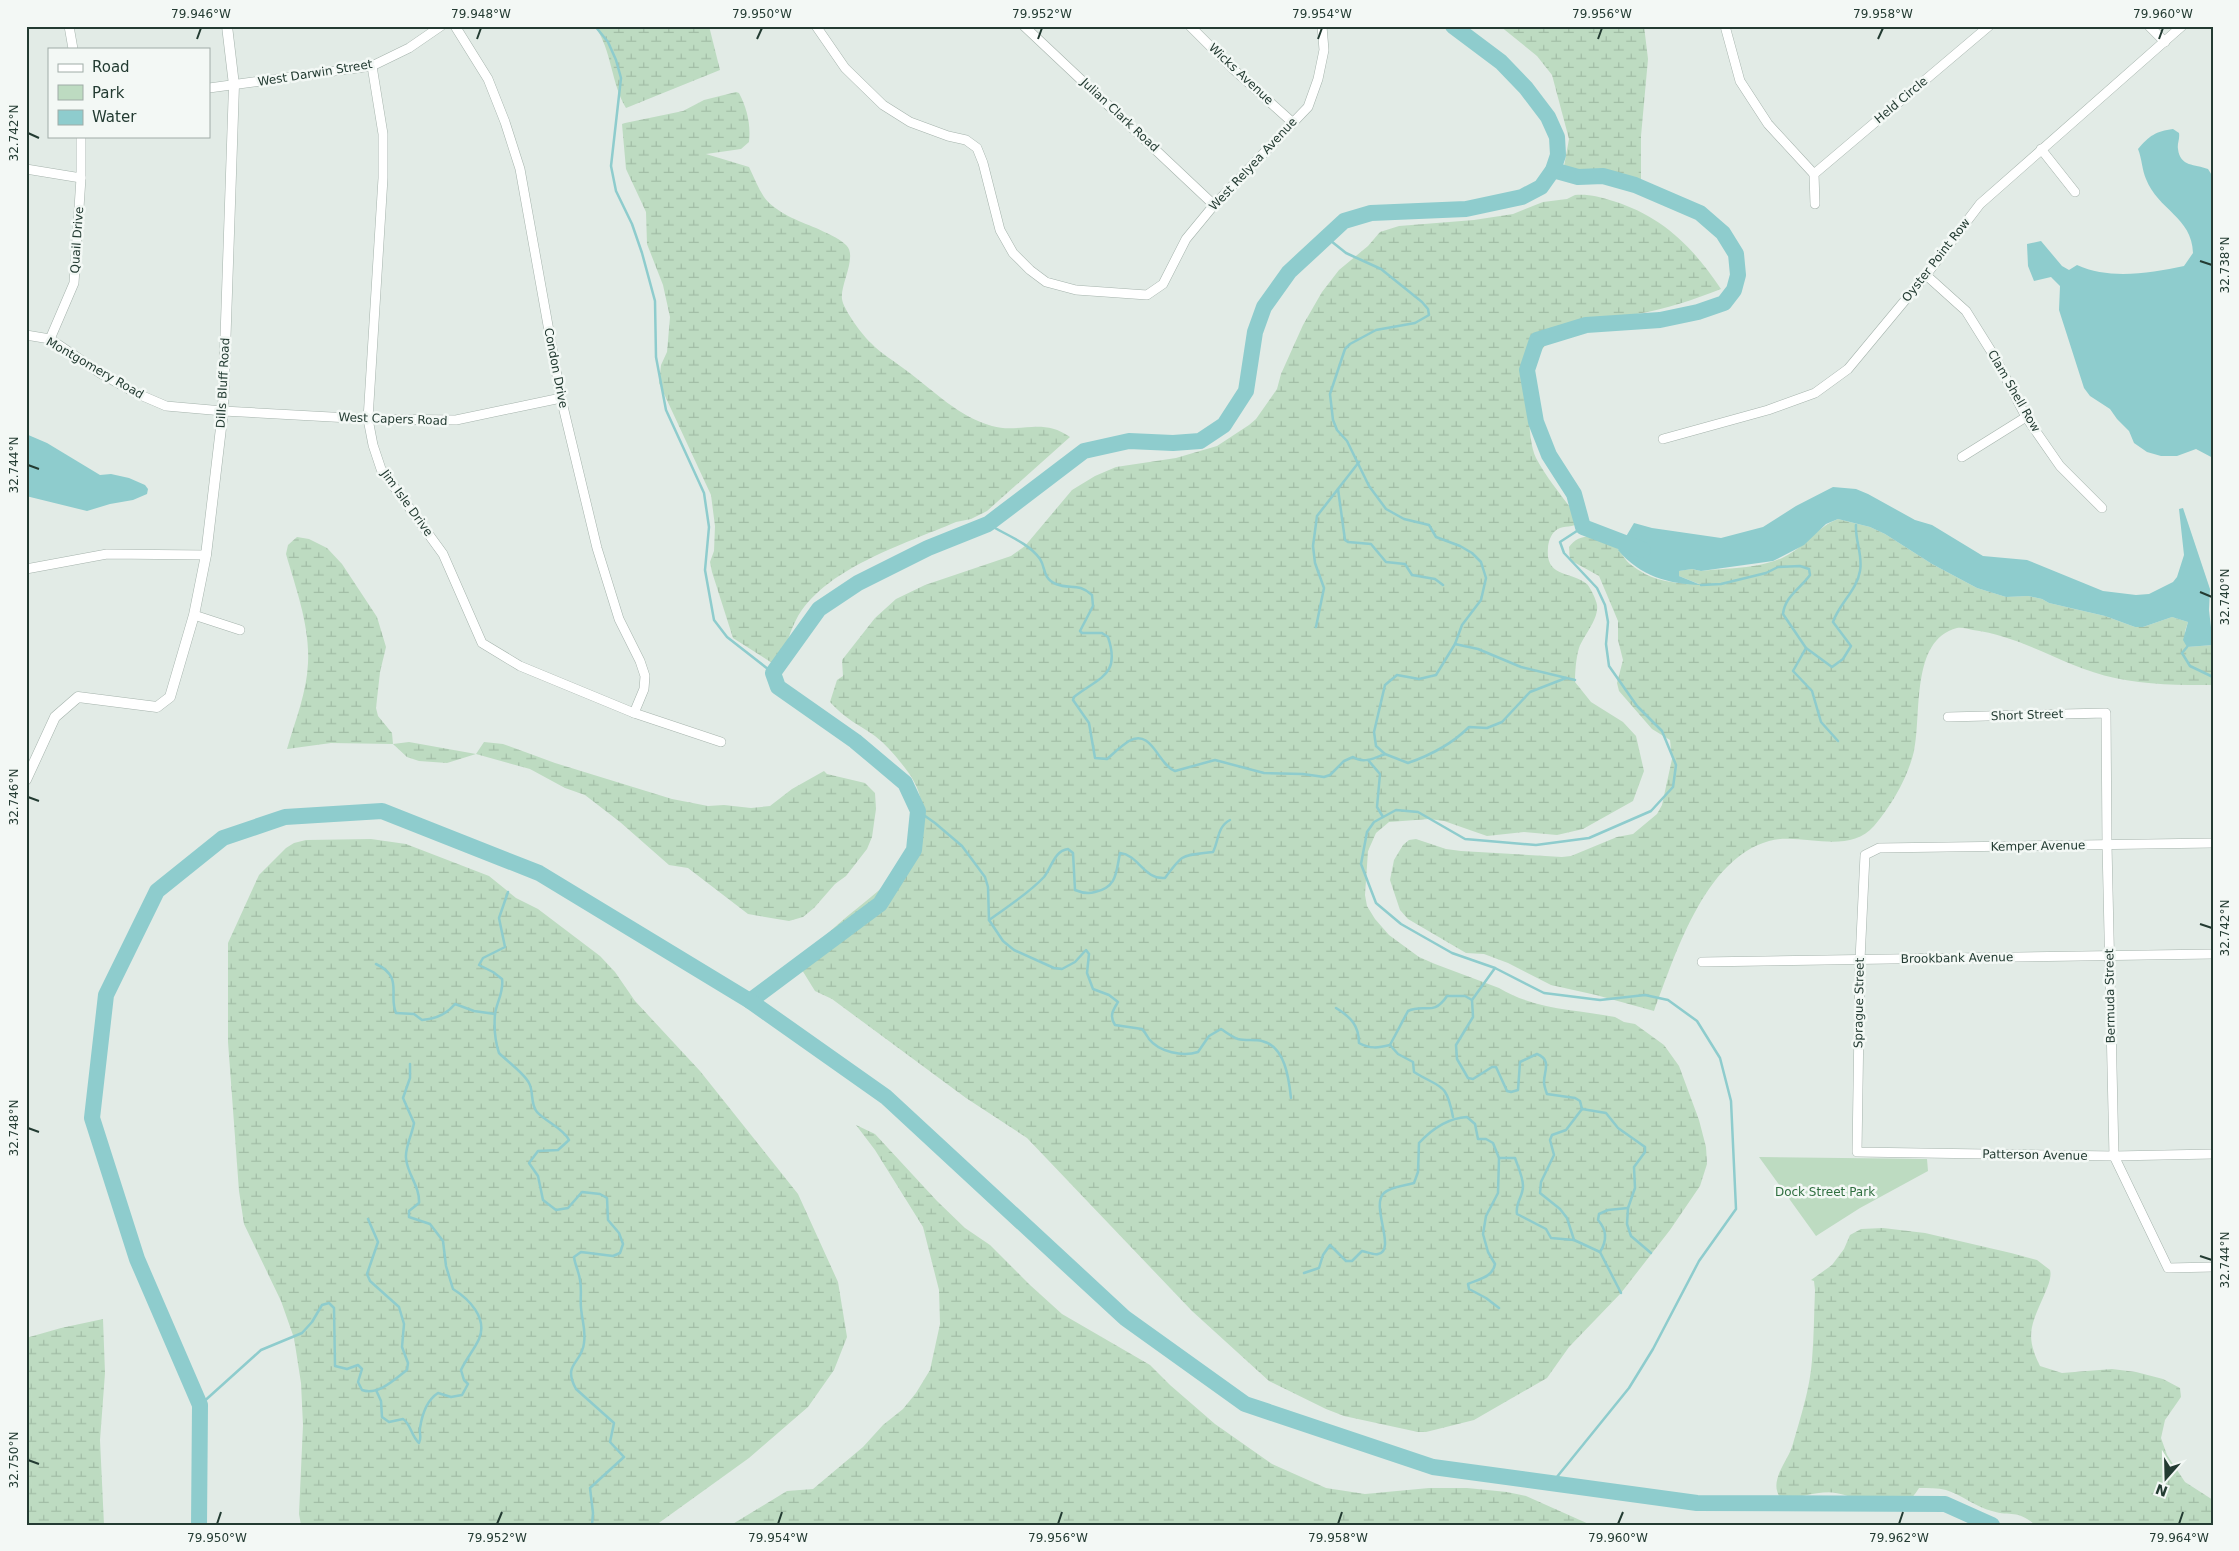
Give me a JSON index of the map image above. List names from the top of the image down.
{
  "streets": {
    "street": [
      "West Darwin Street",
      "Wicks Avenue",
      "Held Circle",
      "Julian Clark Road",
      "West Relyea Avenue",
      "Quail Drive",
      "Oyster Point Row",
      "Montgomery Road",
      "Condon Drive",
      "Dills Bluff Road",
      "Clam Shell Row",
      "West Capers Road",
      "Jim Isle Drive",
      "Short Street",
      "Kemper Avenue",
      "Brookbank Avenue",
      "Bermuda Street",
      "Sprague Street",
      "Patterson Avenue"
    ]
  },
  "crossings": [
    ["West Darwin Street", "Dills Bluff Road"],
    ["West Darwin Street", "Jim Isle Drive"],
    ["Wicks Avenue", "West Relyea Avenue"],
    ["Julian Clark Road", "West Relyea Avenue"],
    ["Quail Drive", "Montgomery Road"],
    ["Oyster Point Row", "Clam Shell Row"],
    ["Montgomery Road", "Dills Bluff Road"],
    ["Montgomery Road", "West Capers Road"],
    ["Condon Drive", "West Capers Road"],
    ["Condon Drive", "Jim Isle Drive"],
    ["Dills Bluff Road", "West Capers Road"],
    ["West Capers Road", "Jim Isle Drive"],
    ["Short Street", "Bermuda Street"],
    ["Kemper Avenue", "Bermuda Street"],
    ["Kemper Avenue", "Sprague Street"],
    ["Brookbank Avenue", "Bermuda Street"],
    ["Brookbank Avenue", "Sprague Street"],
    ["Bermuda Street", "Patterson Avenue"],
    ["Sprague Street", "Patterson Avenue"]
  ],
  "parks": ["Dock Street Park"],
  "legend": ["Road", "Park", "Water"],
  "north": "bottom",
  "coordinates": [
    "79.946°W",
    "79.948°W",
    "79.950°W",
    "79.952°W",
    "79.954°W",
    "79.956°W",
    "79.958°W",
    "79.960°W",
    "32.742°N",
    "32.738°N",
    "32.744°N",
    "32.740°N",
    "32.746°N",
    "32.748°N",
    "32.750°N",
    "79.962°W",
    "79.964°W"
  ]
}
